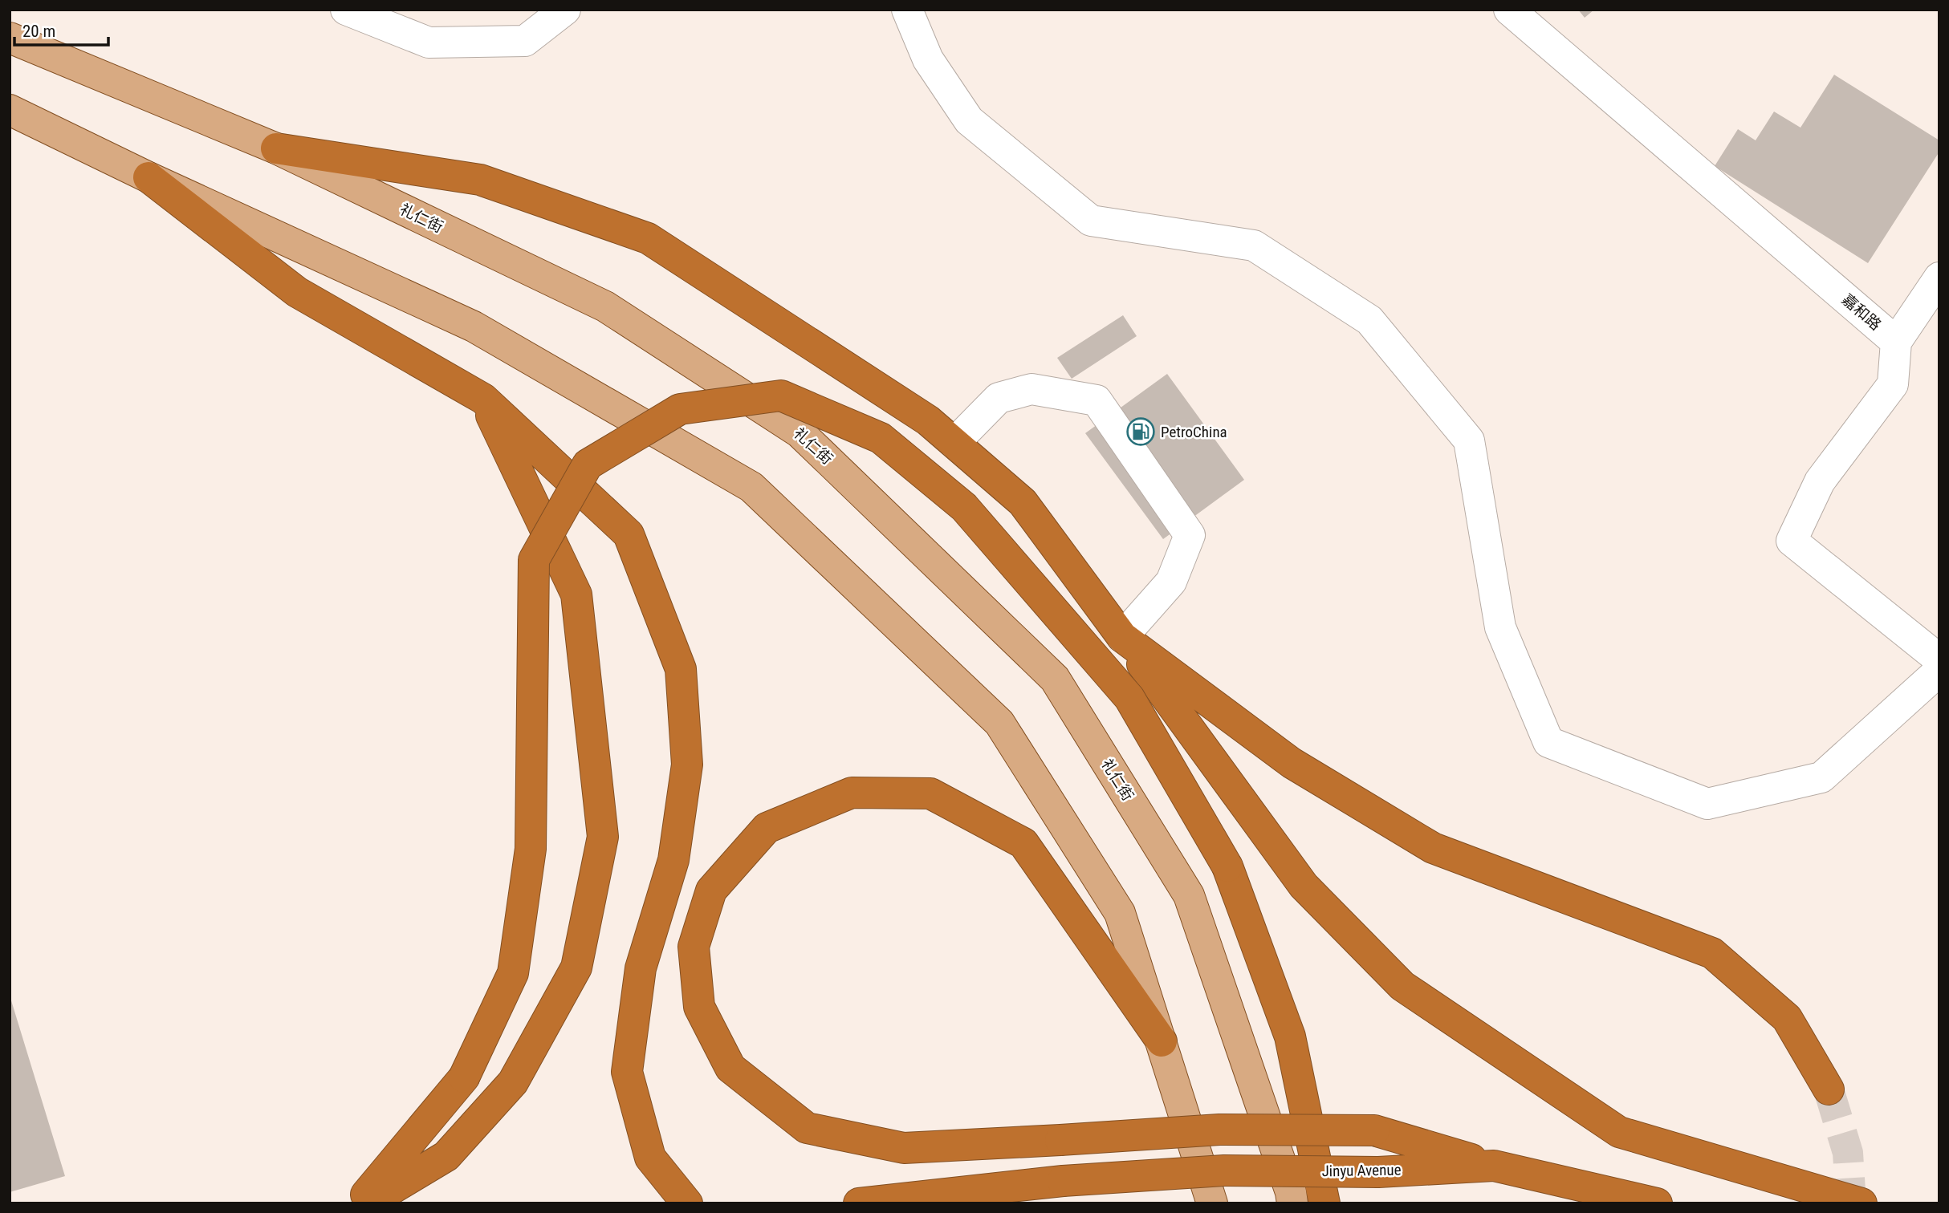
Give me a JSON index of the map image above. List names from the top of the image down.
{
  "streets": {
    "highway": ["Jinyu Avenue"],
    "main road": ["礼仁街"],
    "street": ["嘉和路"]
  },
  "places": {
    "fuel station": ["PetroChina"]
  },
  "scale_bar": "20 m"
}
